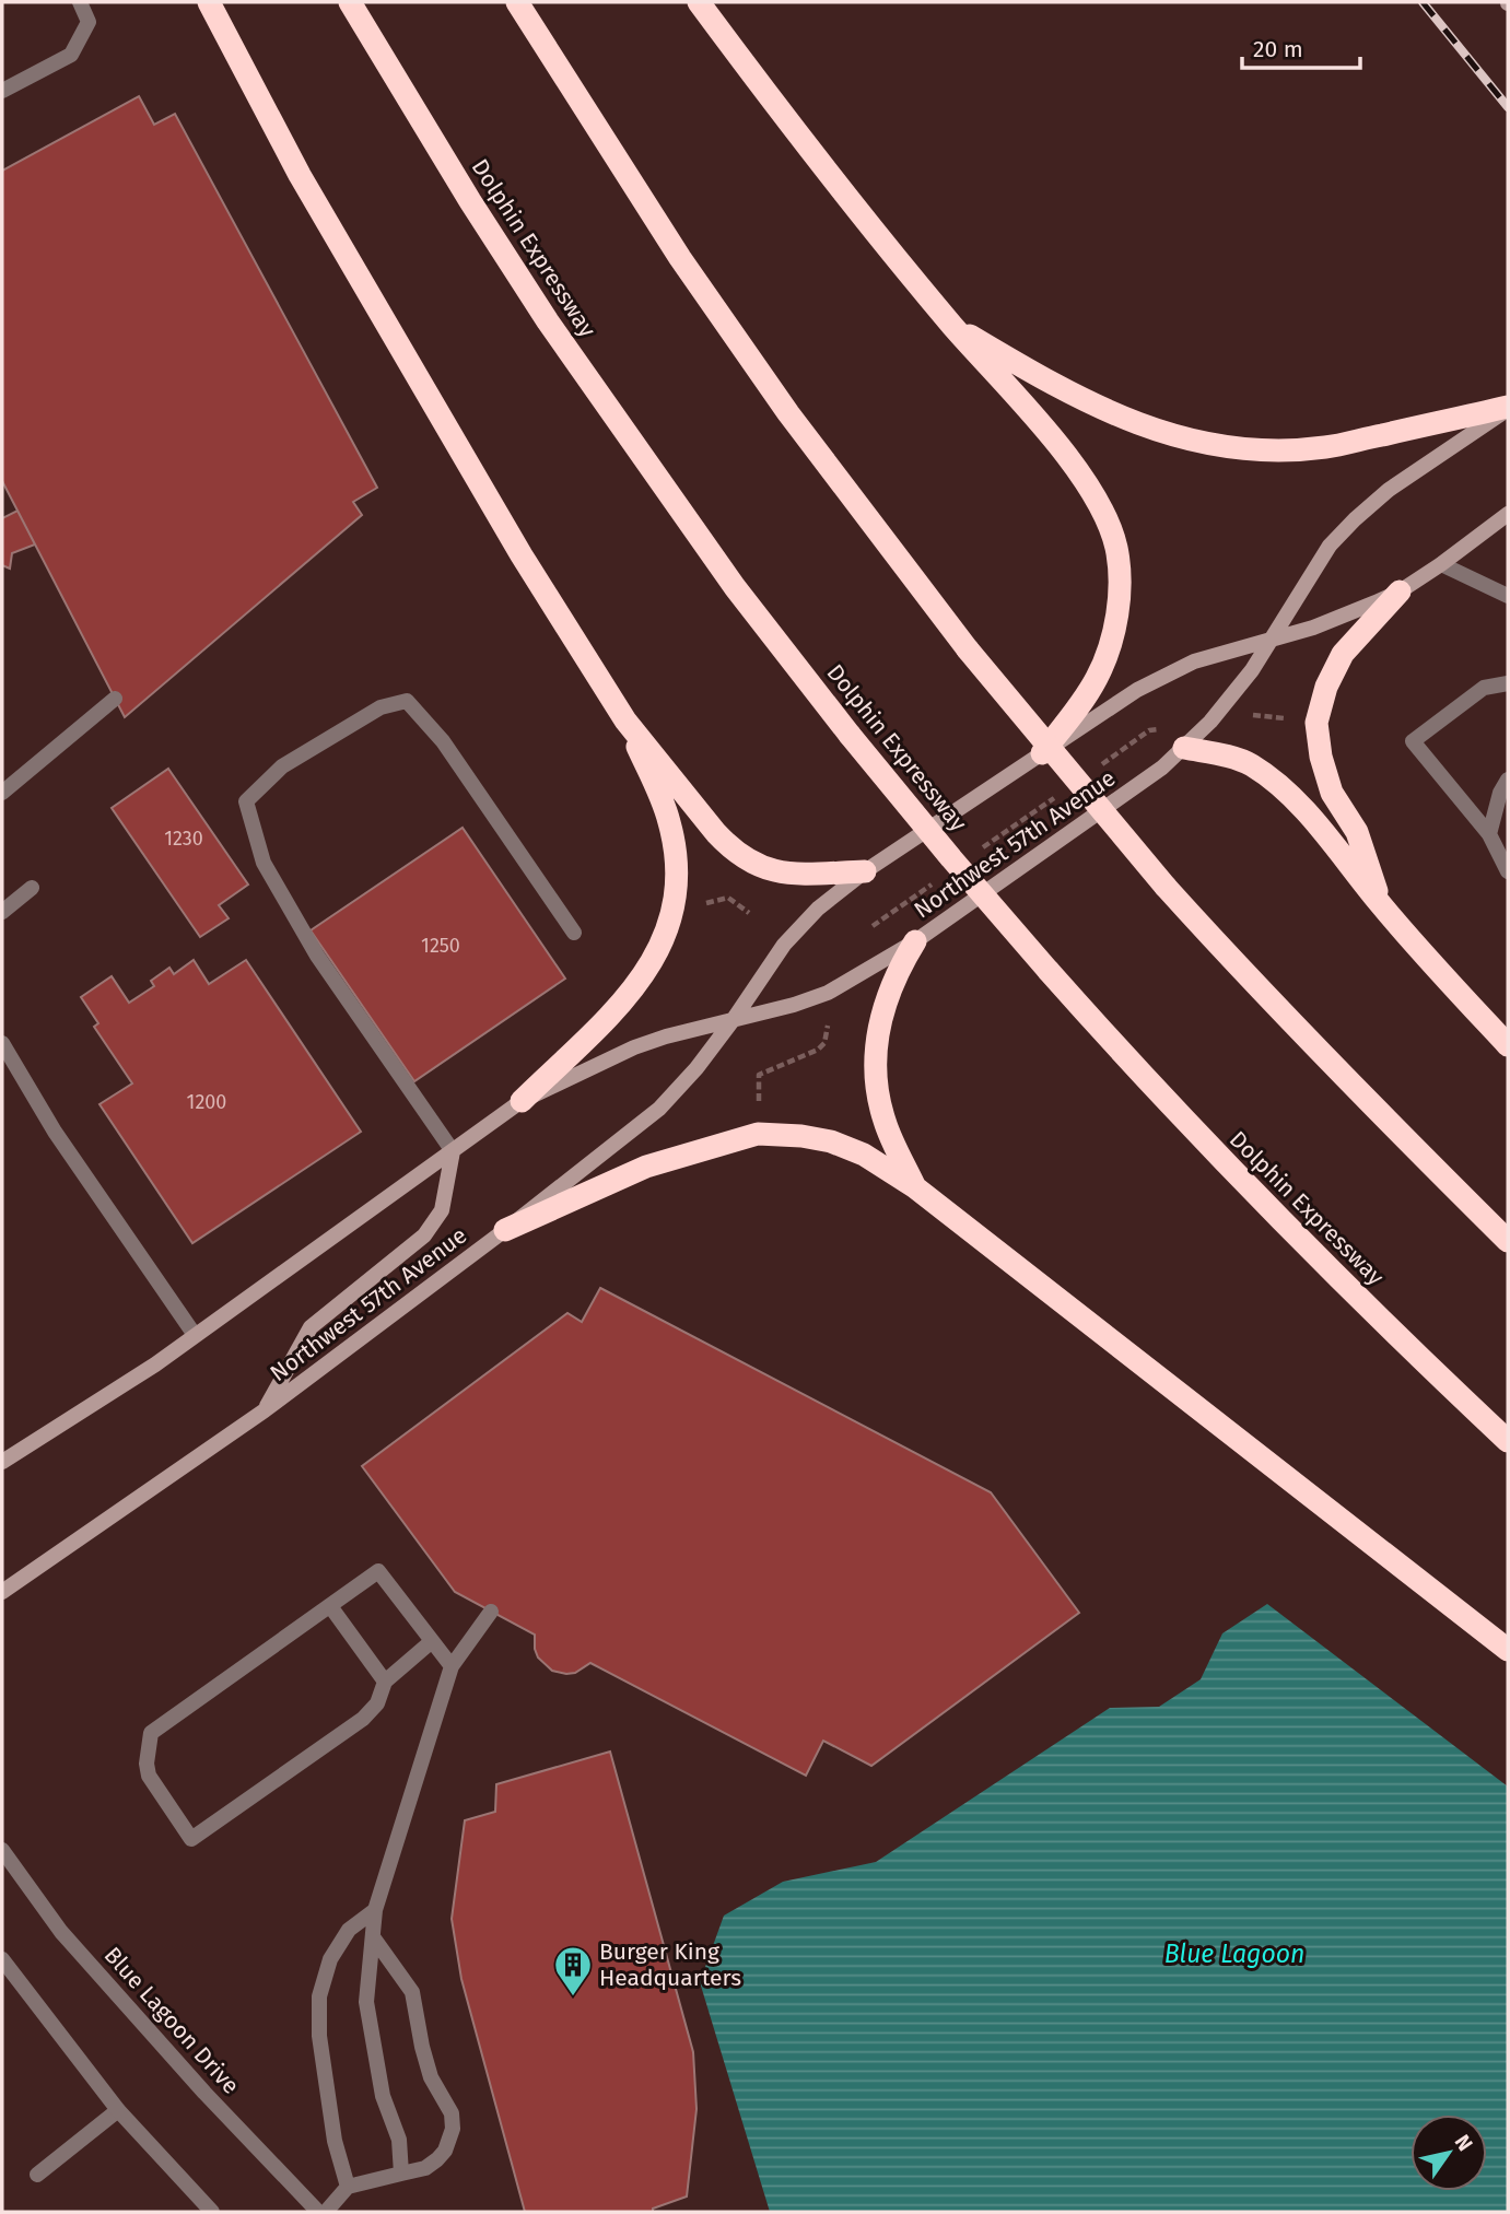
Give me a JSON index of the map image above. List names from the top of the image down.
{
  "streets": {
    "highway": ["Dolphin Expressway"],
    "main road": ["Northwest 57th Avenue"],
    "street": ["Blue Lagoon Drive"]
  },
  "water": ["Blue Lagoon"],
  "places": {
    "building": ["Burger King Headquarters"]
  },
  "house_numbers": ["1230", "1250", "1200"],
  "scale_bar": "20 m",
  "north": "top right"
}
